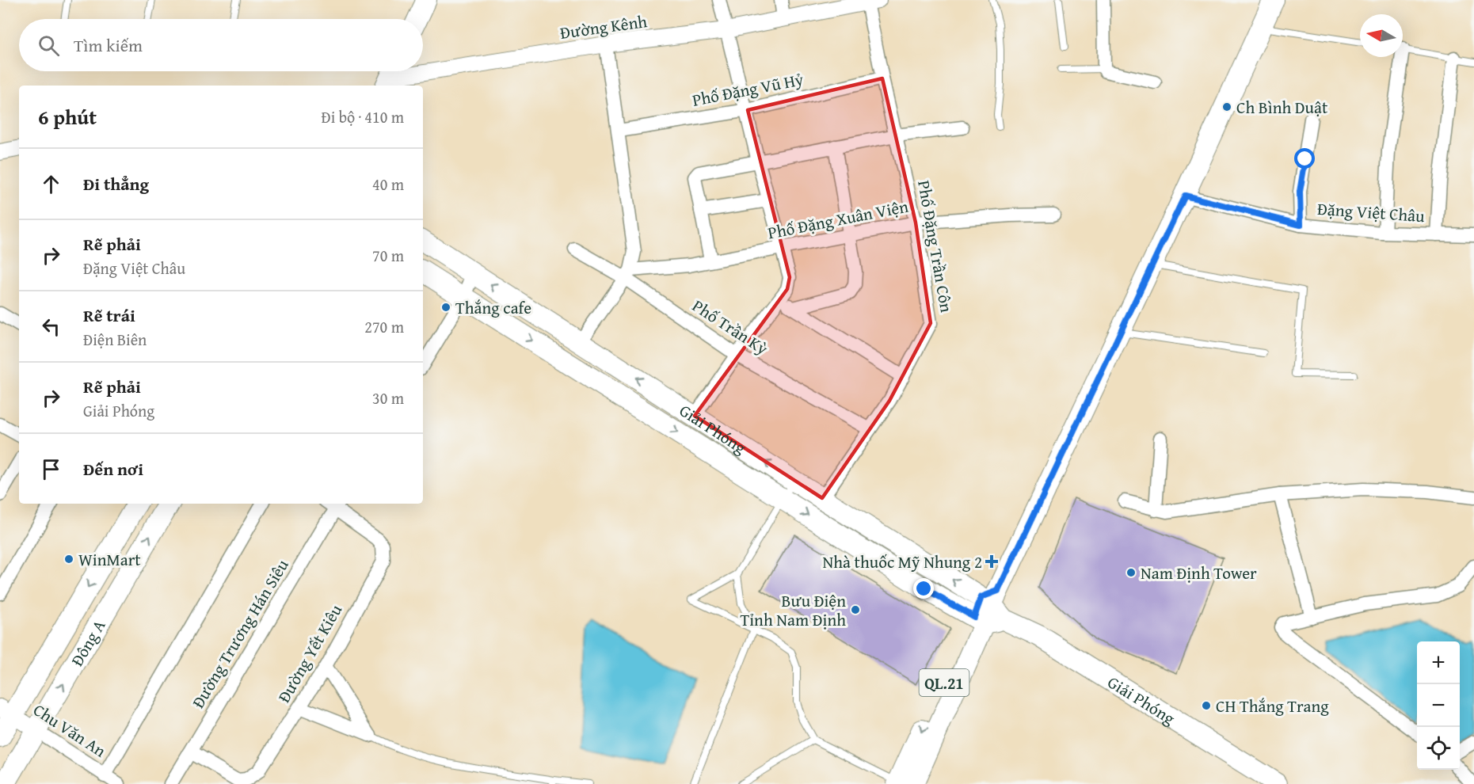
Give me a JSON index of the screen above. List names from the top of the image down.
{
  "streets": {
    "main road": ["Giải Phóng", "Đông A", "QL.21"],
    "street": [
      "Đường Kênh",
      "Phố Đặng Vũ Hỷ",
      "Đặng Việt Châu",
      "Phố Đặng Xuân Viện",
      "Phố Đặng Trần Côn",
      "Phố Trần Kỳ",
      "Đường Trương Hán Siêu",
      "Đường Yết Kiêu",
      "Chu Văn An"
    ]
  },
  "crossings": [
    ["Đường Kênh", "Phố Đặng Trần Côn"],
    ["Phố Đặng Vũ Hỷ", "Phố Đặng Trần Côn"],
    ["Đặng Việt Châu", "QL.21"],
    ["Phố Đặng Xuân Viện", "Phố Đặng Trần Côn"],
    ["Phố Đặng Xuân Viện", "Phố Trần Kỳ"],
    ["Phố Đặng Trần Côn", "Phố Trần Kỳ"],
    ["Phố Đặng Trần Côn", "Giải Phóng"],
    ["Giải Phóng", "QL.21"],
    ["Đường Trương Hán Siêu", "Đường Yết Kiêu"],
    ["Đông A", "Chu Văn An"]
  ],
  "places": {
    "other": [
      "Ch Bình Duật",
      "Thắng cafe",
      "WinMart",
      "Nam Định Tower",
      "Bưu Điện Tỉnh Nam Định",
      "CH Thắng Trang"
    ],
    "health": ["Nhà thuốc Mỹ Nhung 2"]
  },
  "north": "left",
  "page": {
    "search": "Tìm kiếm",
    "heading": ["6 phút", "Đi bộ · 410 m"],
    "list": [
      ["Đi thẳng", "40 m"],
      ["Rẽ phải", "Đặng Việt Châu", "70 m"],
      ["Rẽ trái", "Điện Biên", "270 m"],
      ["Rẽ phải", "Giải Phóng", "30 m"],
      "Đến nơi"
    ],
    "map_buttons": ["+", "−"]
  }
}
